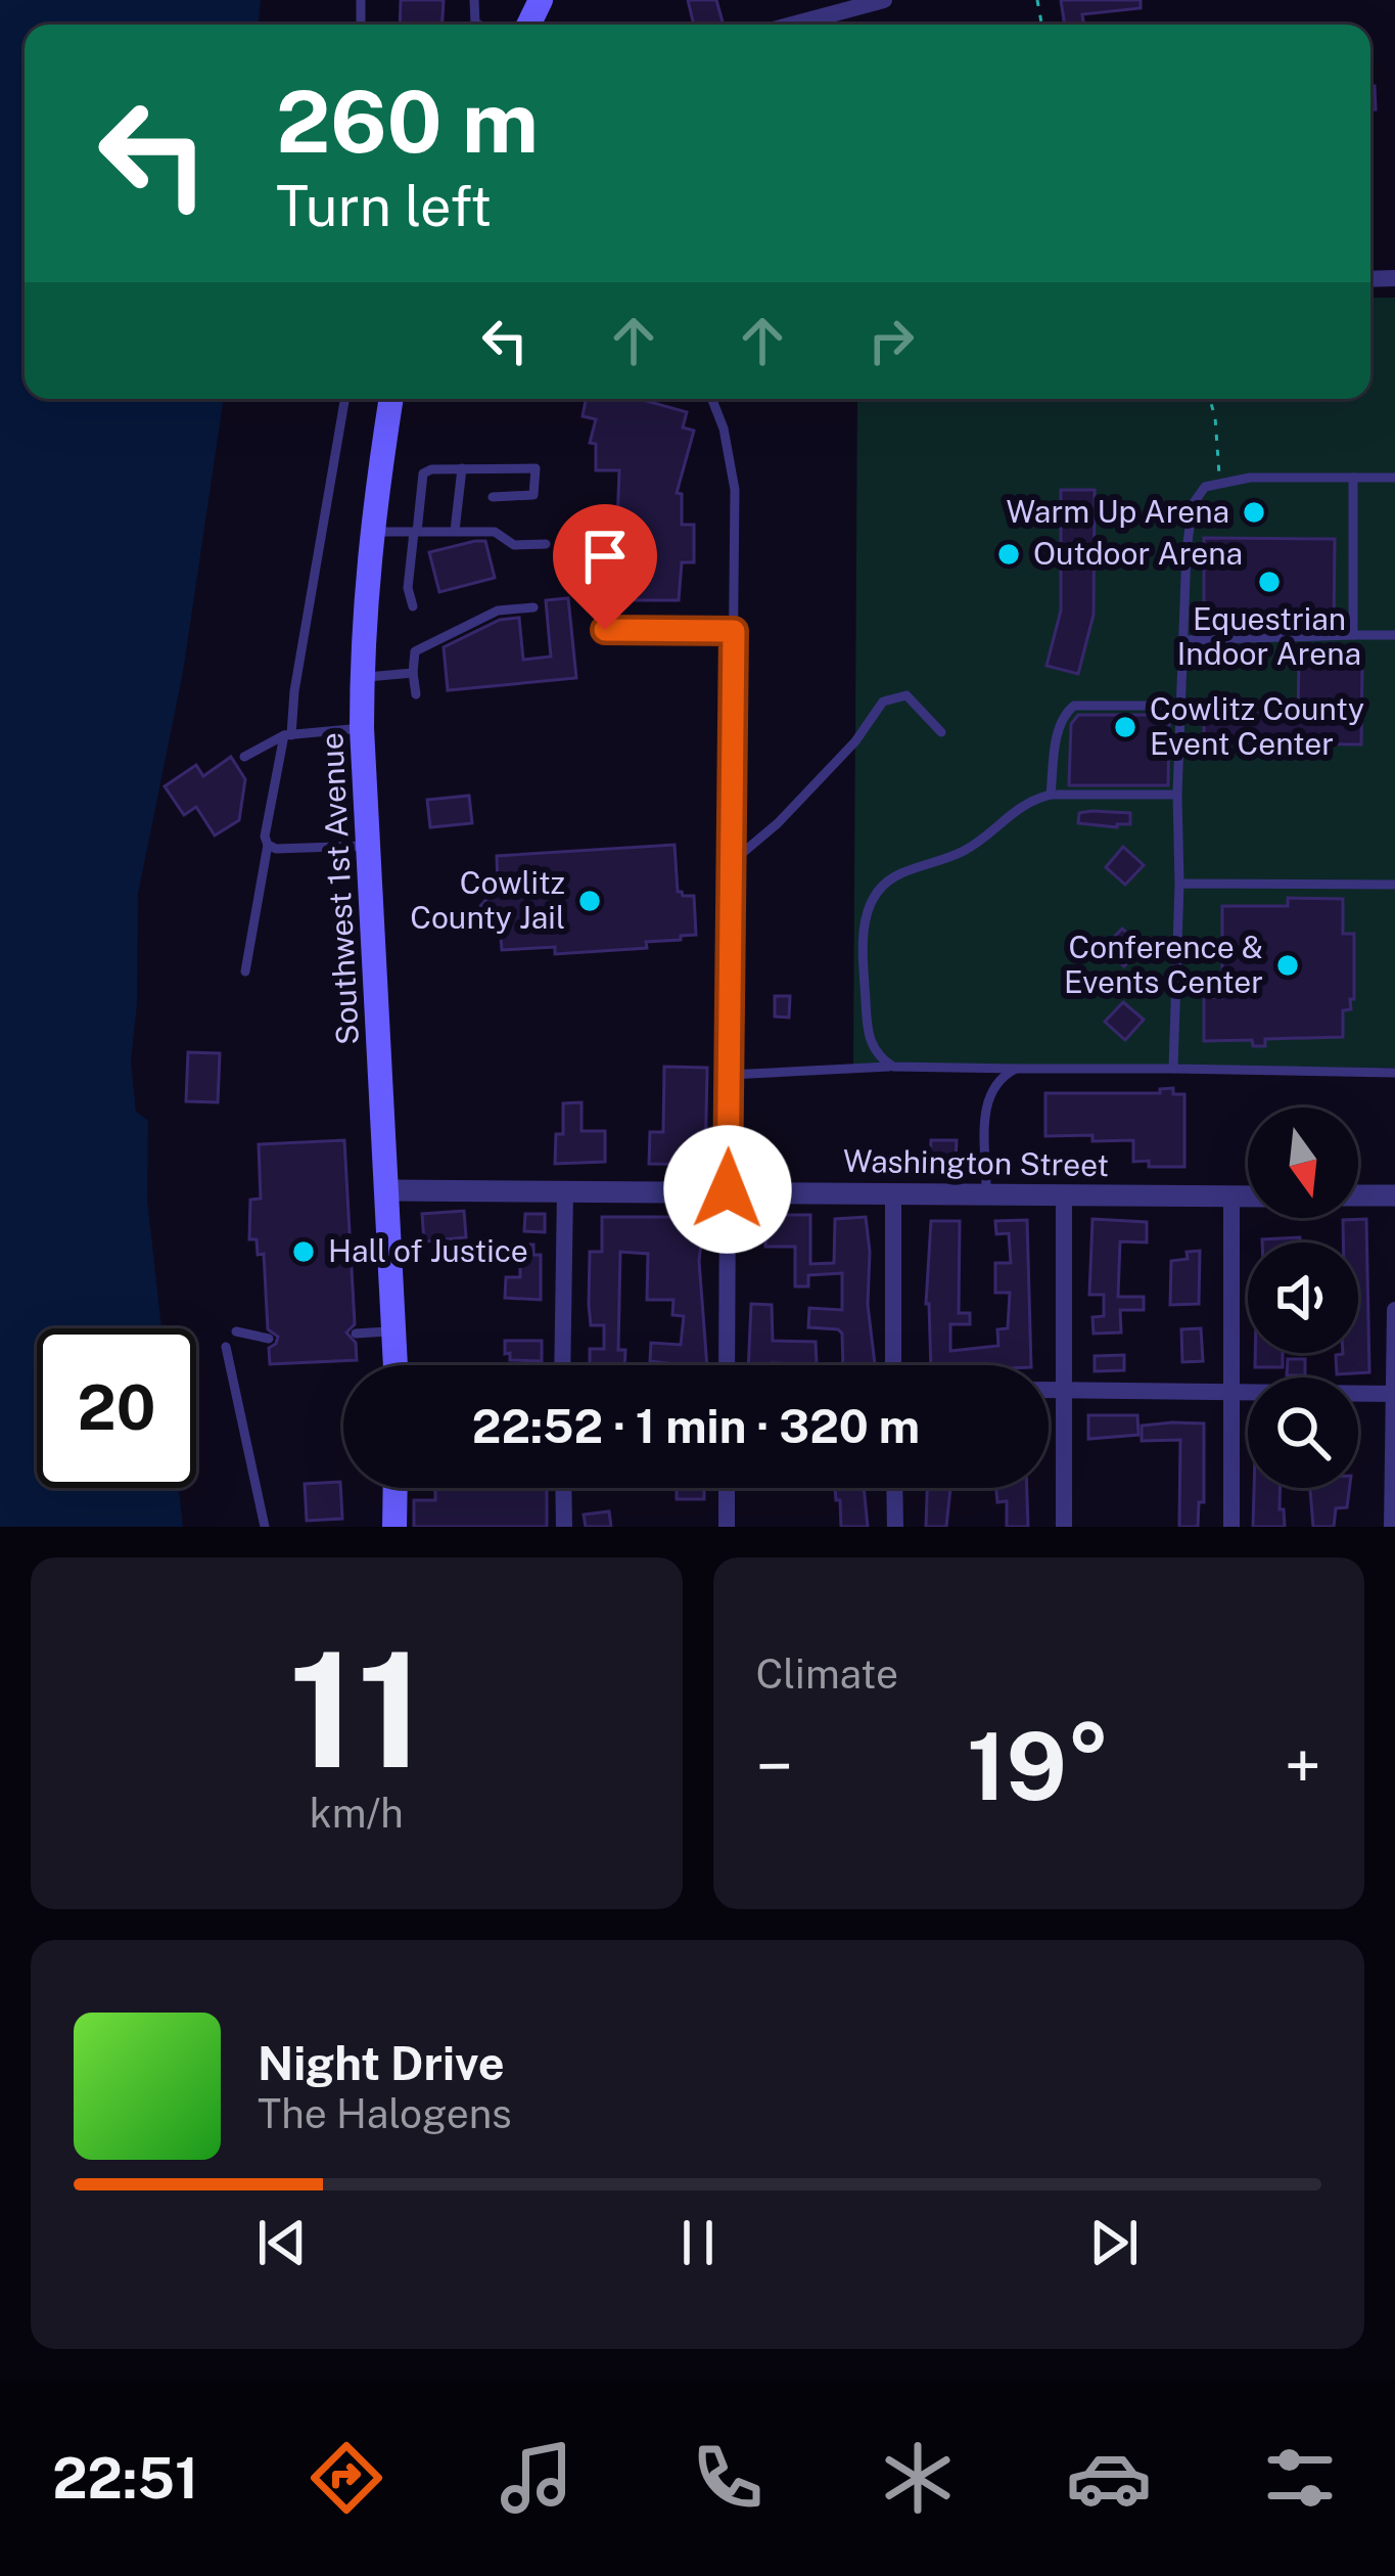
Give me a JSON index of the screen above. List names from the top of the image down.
{
  "streets": {
    "main road": ["Southwest 1st Avenue"],
    "street": ["Washington Street"]
  },
  "crossings": [
    ["Southwest 1st Avenue", "Washington Street"]
  ],
  "places": [
    "Warm Up Arena",
    "Outdoor Arena",
    "Equestrian Indoor Arena",
    "Cowlitz County Event Center",
    "Cowlitz County Jail",
    "Conference & Events Center",
    "Hall of Justice"
  ],
  "north": "bottom",
  "page": {
    "turn": ["260 m", "Turn left"],
    "limit": "20",
    "trip": "22:52 · 1 min · 320 m",
    "tile": [
      ["11", "km/h"],
      "Climate"
    ],
    "heat": ["−", "19°", "+"],
    "song": ["Night Drive", "The Halogens"],
    "tabs": "22:51"
  }
}
